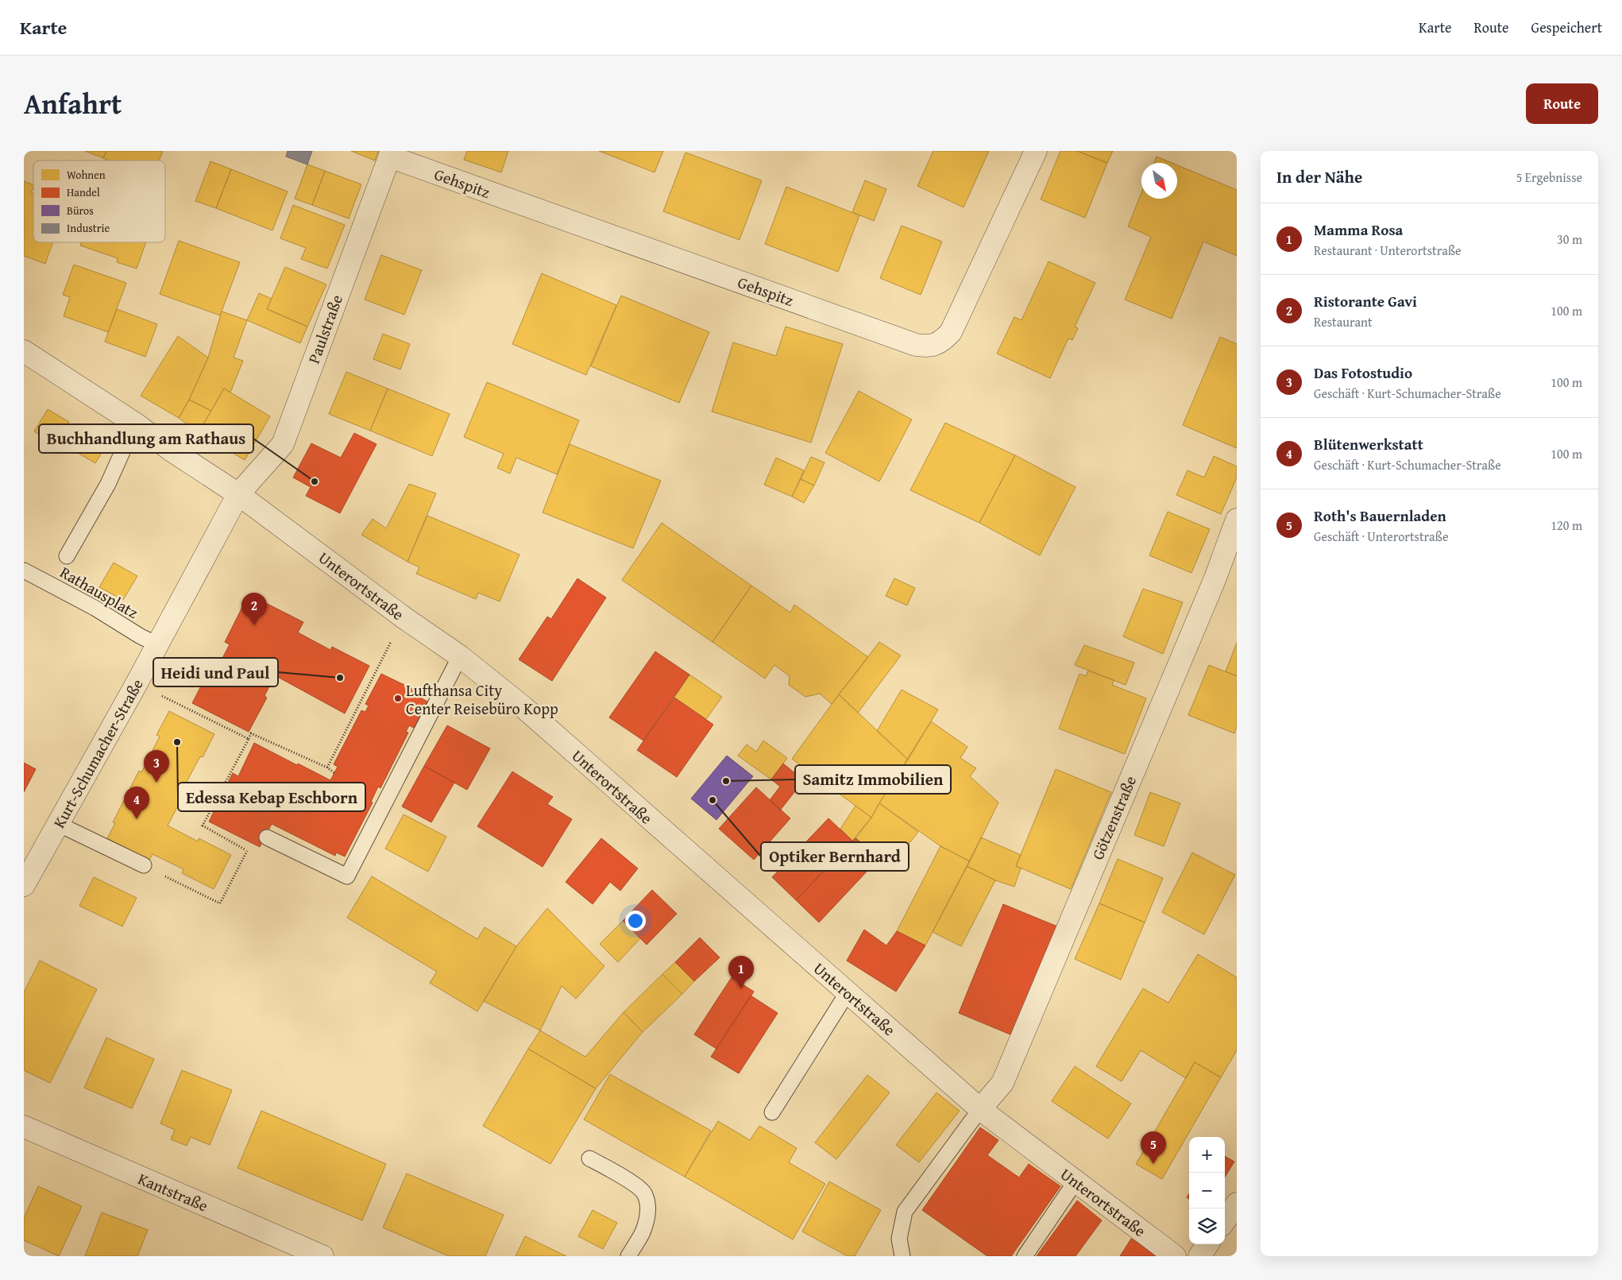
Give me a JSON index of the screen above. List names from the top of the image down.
{
  "streets": {
    "street": [
      "Gehspitz",
      "Paulstraße",
      "Unterortstraße",
      "Kurt-Schumacher-Straße",
      "Götzenstraße",
      "Kantstraße"
    ],
    "lane": ["Rathausplatz"]
  },
  "crossings": [
    ["Gehspitz", "Paulstraße"],
    ["Paulstraße", "Unterortstraße"],
    ["Paulstraße", "Kurt-Schumacher-Straße"],
    ["Unterortstraße", "Kurt-Schumacher-Straße"],
    ["Unterortstraße", "Götzenstraße"],
    ["Rathausplatz", "Kurt-Schumacher-Straße"]
  ],
  "places": [
    "Buchhandlung am Rathaus",
    "Heidi und Paul",
    "Lufthansa City Center Reisebüro Kopp",
    "Edessa Kebap Eschborn",
    "Samitz Immobilien",
    "Optiker Bernhard"
  ],
  "legend": [
    "Wohnen",
    "Handel",
    "Büros",
    "Industrie"
  ],
  "north": "bottom right",
  "page": {
    "header": "Karte",
    "nav": ["Karte", "Route", "Gespeichert"],
    "title": "Anfahrt",
    "buttons": "Route",
    "heading": ["In der Nähe", "5 Ergebnisse"],
    "list": [
      {
        "mark": "1",
        "name": "Mamma Rosa",
        "note": "Restaurant · Unterortstraße",
        "value": "30 m"
      },
      {
        "mark": "2",
        "name": "Ristorante Gavi",
        "note": "Restaurant",
        "value": "100 m"
      },
      {
        "mark": "3",
        "name": "Das Fotostudio",
        "note": "Geschäft · Kurt-Schumacher-Straße",
        "value": "100 m"
      },
      {
        "mark": "4",
        "name": "Blütenwerkstatt",
        "note": "Geschäft · Kurt-Schumacher-Straße",
        "value": "100 m"
      },
      {
        "mark": "5",
        "name": "Roth's Bauernladen",
        "note": "Geschäft · Unterortstraße",
        "value": "120 m"
      }
    ],
    "pins": [
      "2",
      "3",
      "4",
      "1",
      "5"
    ],
    "map_buttons": ["+", "−"]
  }
}
